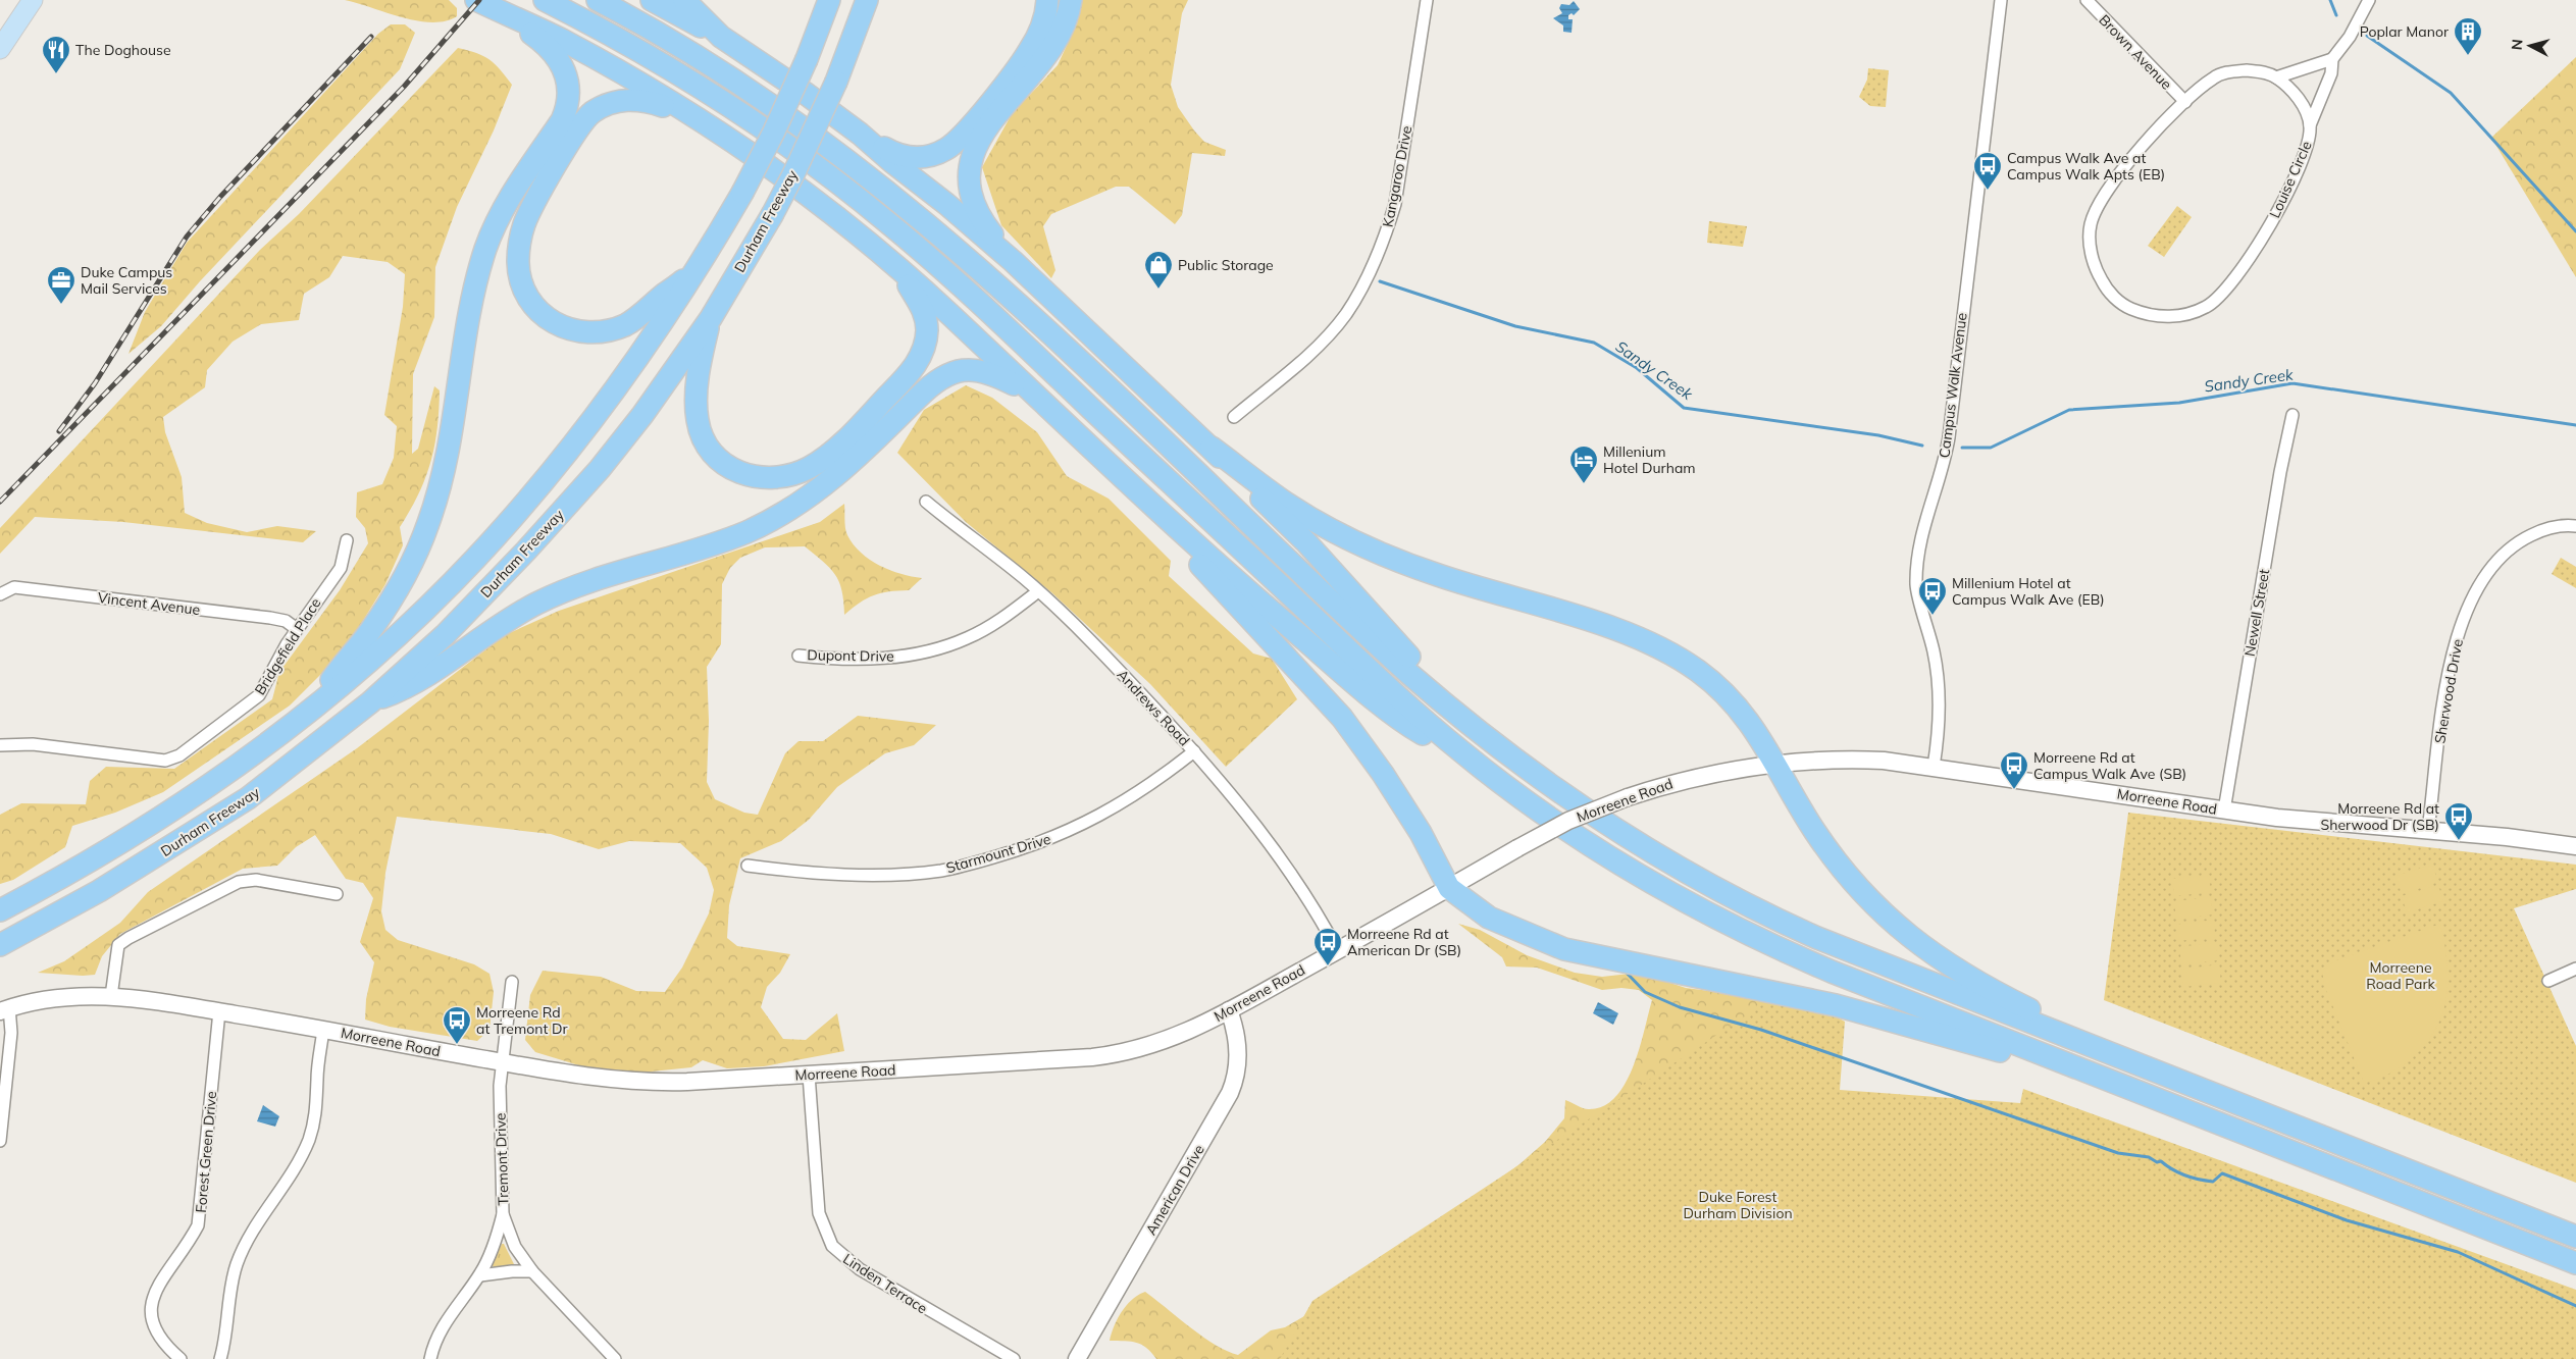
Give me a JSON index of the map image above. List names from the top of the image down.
{
  "streets": {
    "highway": ["Durham Freeway"],
    "street": [
      "Brown Avenue",
      "Kangaroo Drive",
      "Louise Circle",
      "Campus Walk Avenue",
      "Vincent Avenue",
      "Newell Street",
      "Bridgefield Place",
      "Dupont Drive",
      "Sherwood Drive",
      "Andrews Road",
      "Morreene Road",
      "Starmount Drive",
      "Forest Green Drive",
      "Tremont Drive",
      "American Drive",
      "Linden Terrace"
    ]
  },
  "crossings": [
    ["Brown Avenue", "Louise Circle"],
    ["Campus Walk Avenue", "Morreene Road"],
    ["Vincent Avenue", "Bridgefield Place"],
    ["Newell Street", "Morreene Road"],
    ["Dupont Drive", "Andrews Road"],
    ["Sherwood Drive", "Morreene Road"],
    ["Andrews Road", "Morreene Road"],
    ["Andrews Road", "Starmount Drive"],
    ["Morreene Road", "Forest Green Drive"],
    ["Morreene Road", "Tremont Drive"],
    ["Morreene Road", "American Drive"],
    ["Morreene Road", "Linden Terrace"]
  ],
  "water": ["Sandy Creek"],
  "parks": ["Morreene Road Park", "Duke Forest Durham Division"],
  "places": {
    "building": ["Poplar Manor"],
    "restaurant": ["The Doghouse"],
    "bus stop": [
      "Campus Walk Ave at Campus Walk Apts (EB)",
      "Millenium Hotel at Campus Walk Ave (EB)",
      "Morreene Rd at Campus Walk Ave (SB)",
      "Morreene Rd at Sherwood Dr (SB)",
      "Morreene Rd at American Dr (SB)",
      "Morreene Rd at Tremont Dr"
    ],
    "shop": ["Public Storage"],
    "office": ["Duke Campus Mail Services"],
    "hotel": ["Millenium Hotel Durham"]
  },
  "north": "left"
}
